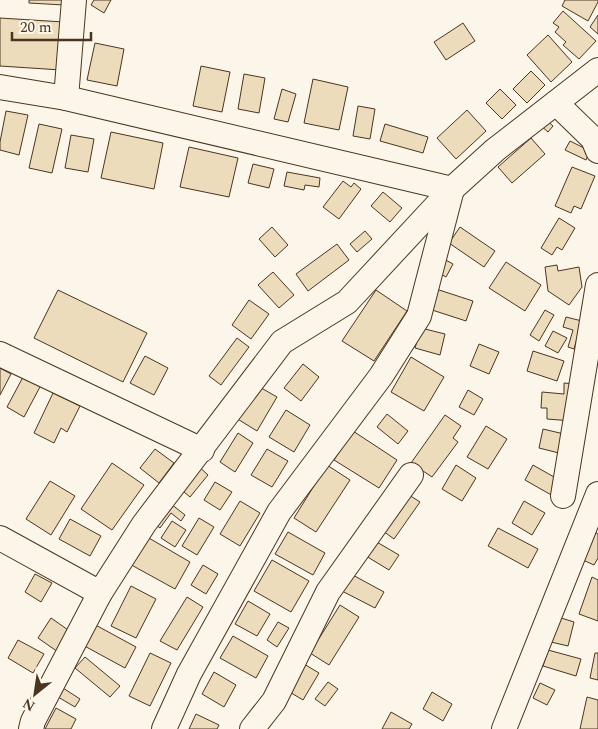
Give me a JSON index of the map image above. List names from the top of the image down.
{
  "scale_bar": "20 m",
  "north": "bottom left"
}
